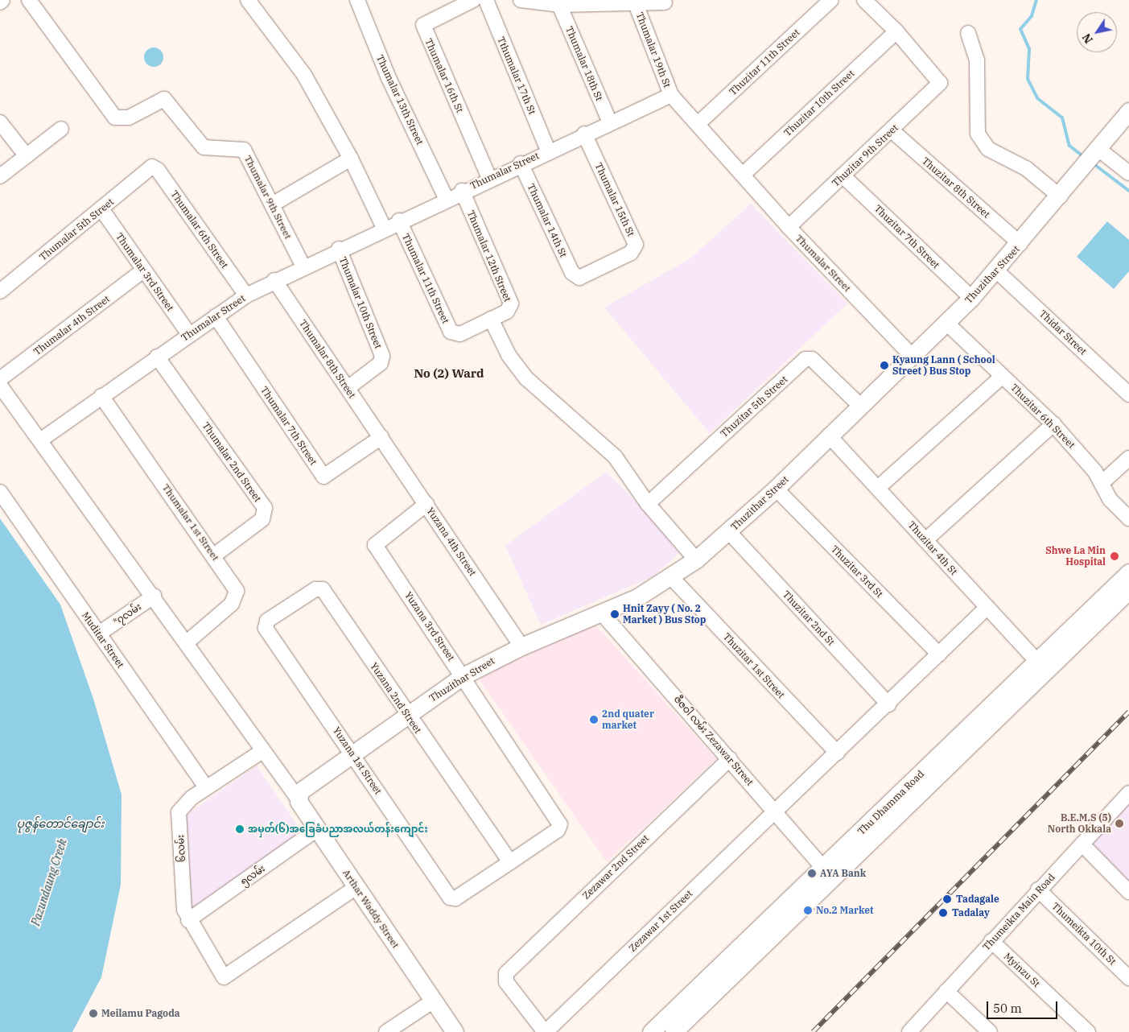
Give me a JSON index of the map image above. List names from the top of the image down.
{
  "streets": {
    "main road": ["Thuzithar Street", "Thu Dhamma Road", "Arthar Waddy Street"],
    "street": [
      "Thumalar 19th St",
      "Thuzitar 11th Street",
      "Thumalar 18th St",
      "Thumalar 16th St",
      "Tthumalar 17th St",
      "Thumalar 13th Street",
      "Thuzitar 10th Street",
      "Thuzitar 9th Street",
      "Thumalar Street",
      "Thuzitar 8th Street",
      "Thumalar 9th Street",
      "Thumalar 15th St",
      "Thumalar 14th St",
      "Thumalar 5th Street",
      "Thumalar 6th Street",
      "Thuzitar 7th Street",
      "Thumalar 12th Street",
      "Thumalar 3rd Street",
      "Thumalar 11th Street",
      "Thumalar 10th Street",
      "Thumalar 4th Street",
      "Thidar Street",
      "Thumalar 8th Street",
      "Thuzitar 5th Street",
      "Thuzitar 6th Street",
      "Thumalar 7th Street",
      "Thumalar 2nd Street",
      "Thumalar 1st Street",
      "Yuzana 4th Street",
      "Thuzitar 4th St",
      "Thuzitar 3rd St",
      "*၇လမ်း",
      "Thuzitar 2nd St",
      "Yuzana 3rd Street",
      "Muditar Street",
      "Thuzitar 1st Street",
      "Yuzana 2nd Street",
      "ဇီဇဝါ လမ်း Zezawar Street",
      "Yuzana 1st Street",
      "၆လမ်း",
      "Zezawar 2nd Street",
      "၅လမ်း",
      "Thumeikta Main Road",
      "Zezawar 1st Street",
      "Thumeikta 10th St",
      "Myinzu St"
    ]
  },
  "crossings": [
    ["Thumalar 19th St", "Thumalar Street"],
    ["Thuzitar 11th Street", "Thumalar Street"],
    ["Thumalar 18th St", "Thumalar Street"],
    ["Thumalar 16th St", "Thumalar Street"],
    ["Tthumalar 17th St", "Thumalar Street"],
    ["Thumalar 13th Street", "Thumalar Street"],
    ["Thuzitar 10th Street", "Thuzitar 9th Street"],
    ["Thuzitar 10th Street", "Thumalar Street"],
    ["Thuzitar 9th Street", "Thumalar Street"],
    ["Thuzitar 9th Street", "Thuzitar 8th Street"],
    ["Thuzitar 9th Street", "Thuzitar 7th Street"],
    ["Thumalar Street", "Thumalar 9th Street"],
    ["Thumalar Street", "Thumalar 15th St"],
    ["Thumalar Street", "Thumalar 14th St"],
    ["Thumalar Street", "Thumalar 6th Street"],
    ["Thumalar Street", "Thumalar 12th Street"],
    ["Thumalar Street", "Thumalar 3rd Street"],
    ["Thumalar Street", "Thuzithar Street"],
    ["Thumalar Street", "Thumalar 11th Street"],
    ["Thumalar Street", "Thumalar 10th Street"],
    ["Thumalar Street", "Thumalar 8th Street"],
    ["Thumalar Street", "Thumalar 7th Street"],
    ["Thumalar Street", "Thumalar 2nd Street"],
    ["Thumalar Street", "Thumalar 1st Street"],
    ["Thuzitar 8th Street", "Thuzithar Street"],
    ["Thumalar 15th St", "Thumalar 14th St"],
    ["Thumalar 5th Street", "Thumalar 6th Street"],
    ["Thumalar 5th Street", "Thumalar 3rd Street"],
    ["Thuzitar 7th Street", "Thuzithar Street"],
    ["Thumalar 12th Street", "Thumalar 11th Street"],
    ["Thumalar 3rd Street", "Thumalar 4th Street"],
    ["Thuzithar Street", "Thidar Street"],
    ["Thuzithar Street", "Thuzitar 5th Street"],
    ["Thuzithar Street", "Thuzitar 6th Street"],
    ["Thuzithar Street", "Yuzana 4th Street"],
    ["Thuzithar Street", "Thuzitar 4th St"],
    ["Thuzithar Street", "Thuzitar 3rd St"],
    ["Thuzithar Street", "Thuzitar 2nd St"],
    ["Thuzithar Street", "Yuzana 3rd Street"],
    ["Thuzithar Street", "Thuzitar 1st Street"],
    ["Thuzithar Street", "Yuzana 2nd Street"],
    ["Thuzithar Street", "ဇီဇဝါ လမ်း Zezawar Street"],
    ["Thuzithar Street", "Yuzana 1st Street"],
    ["Thuzithar Street", "Arthar Waddy Street"],
    ["Thumalar 10th Street", "Thumalar 8th Street"],
    ["Thumalar 8th Street", "Thumalar 7th Street"],
    ["Thumalar 8th Street", "Yuzana 4th Street"],
    ["Thumalar 7th Street", "Yuzana 4th Street"],
    ["Thumalar 2nd Street", "Thumalar 1st Street"],
    ["Yuzana 4th Street", "Yuzana 3rd Street"],
    ["Thuzitar 4th St", "Thu Dhamma Road"],
    ["Thuzitar 4th St", "Zezawar 1st Street"],
    ["Thuzitar 3rd St", "Zezawar 1st Street"],
    ["*၇လမ်း", "Muditar Street"],
    ["Thuzitar 2nd St", "Zezawar 1st Street"],
    ["Yuzana 3rd Street", "Yuzana 2nd Street"],
    ["Yuzana 3rd Street", "Yuzana 1st Street"],
    ["Muditar Street", "၆လမ်း"],
    ["Thuzitar 1st Street", "Zezawar 1st Street"],
    ["Yuzana 2nd Street", "Yuzana 1st Street"],
    ["ဇီဇဝါ လမ်း Zezawar Street", "Thu Dhamma Road"],
    ["ဇီဇဝါ လမ်း Zezawar Street", "Zezawar 2nd Street"],
    ["ဇီဇဝါ လမ်း Zezawar Street", "Zezawar 1st Street"],
    ["၆လမ်း", "၅လမ်း"],
    ["၆လမ်း", "Arthar Waddy Street"],
    ["Zezawar 2nd Street", "Zezawar 1st Street"],
    ["၅လမ်း", "Arthar Waddy Street"],
    ["Thumeikta Main Road", "Thumeikta 10th St"],
    ["Thumeikta Main Road", "Myinzu St"]
  ],
  "districts": ["No (2) Ward"],
  "water": ["ပုဇွန်တောင်ချောင်း", "Pazundaung Creek"],
  "places": [
    "Kyaung Lann ( School Street ) Bus Stop",
    "Shwe La Min Hospital",
    "Hnit Zayy ( No. 2 Market ) Bus Stop",
    "2nd quater market",
    "B.E.M.S (5) North Okkala",
    "အမှတ်(၆)အခြေခံပညာအလယ်တန်းကျောင်း",
    "AYA Bank",
    "Tadagale",
    "No.2 Market",
    "Tadalay",
    "Meilamu Pagoda"
  ],
  "scale_bar": "50 m",
  "north": "bottom left"
}
